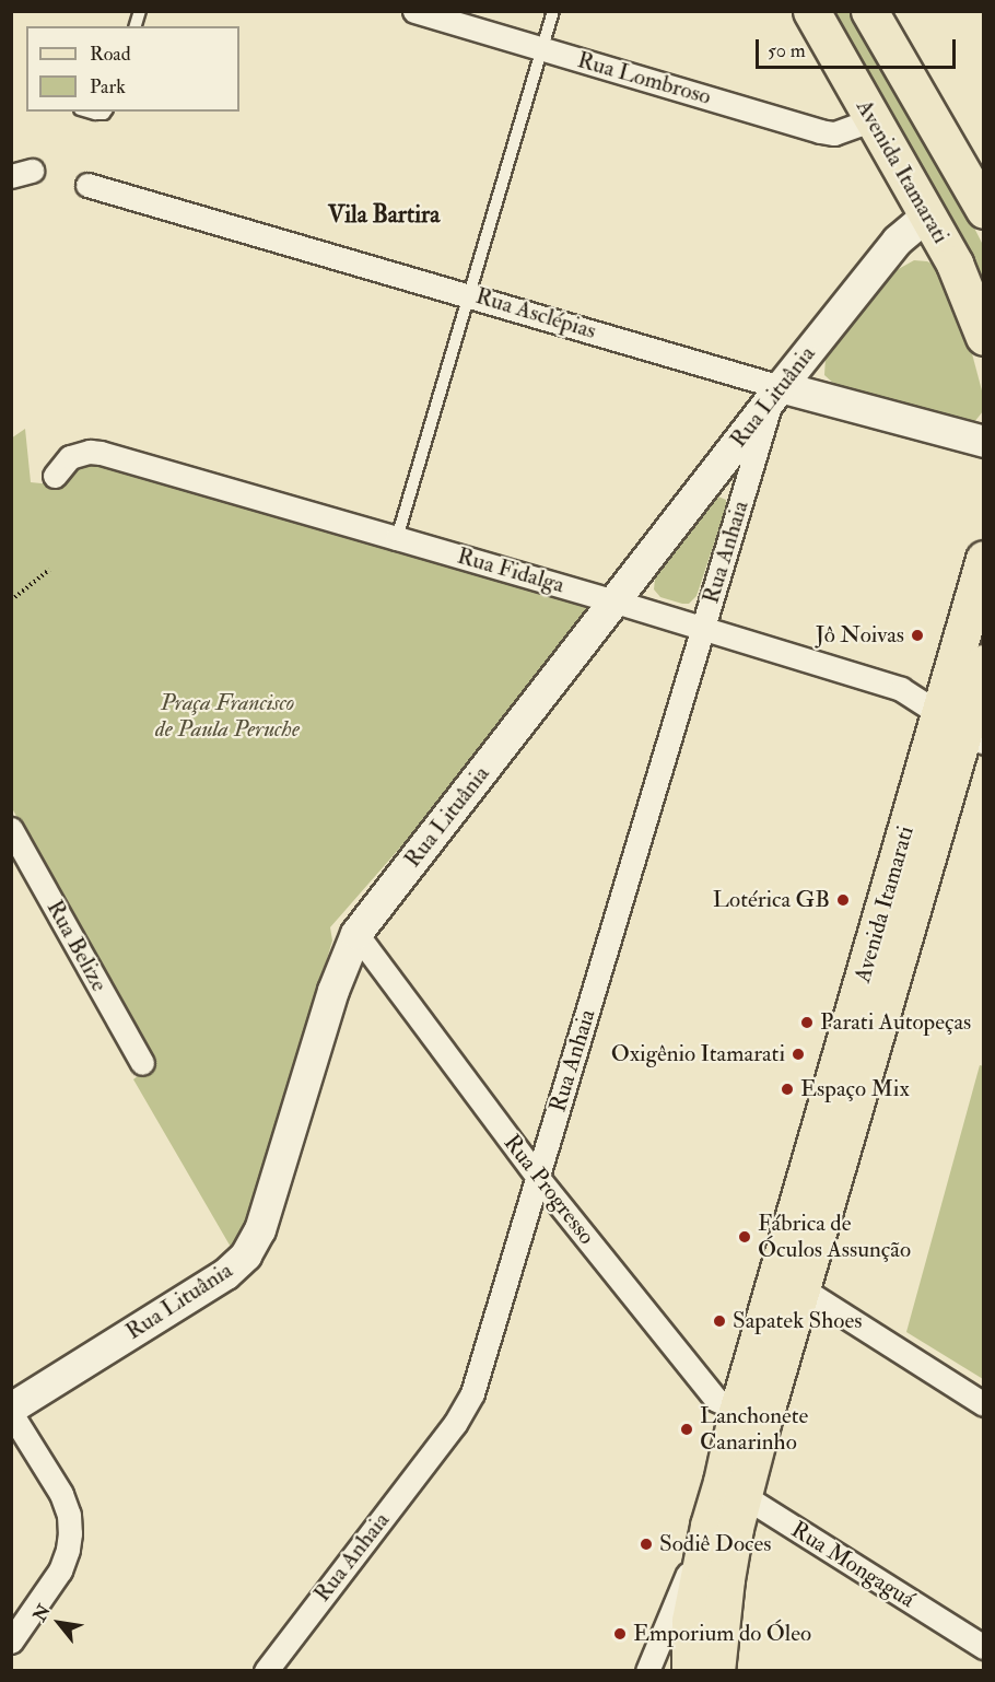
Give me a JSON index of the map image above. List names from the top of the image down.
{
  "streets": {
    "main road": ["Avenida Itamarati"],
    "street": [
      "Rua Lombroso",
      "Rua Asclépias",
      "Rua Lituânia",
      "Rua Anhaia",
      "Rua Fidalga",
      "Rua Belize",
      "Rua Progresso",
      "Rua Mongaguá"
    ]
  },
  "crossings": [
    ["Rua Lombroso", "Avenida Itamarati"],
    ["Avenida Itamarati", "Rua Lituânia"],
    ["Avenida Itamarati", "Rua Fidalga"],
    ["Avenida Itamarati", "Rua Progresso"],
    ["Avenida Itamarati", "Rua Mongaguá"],
    ["Rua Asclépias", "Rua Lituânia"],
    ["Rua Asclépias", "Rua Anhaia"],
    ["Rua Lituânia", "Rua Anhaia"],
    ["Rua Lituânia", "Rua Fidalga"],
    ["Rua Lituânia", "Rua Progresso"],
    ["Rua Anhaia", "Rua Fidalga"],
    ["Rua Anhaia", "Rua Progresso"]
  ],
  "districts": ["Vila Bartira"],
  "parks": ["Praça Francisco de Paula Peruche"],
  "places": [
    "Jô Noivas",
    "Lotérica GB",
    "Parati Autopeças",
    "Oxigênio Itamarati",
    "Espaço Mix",
    "Fábrica de Óculos Assunção",
    "Sapatek Shoes",
    "Lanchonete Canarinho",
    "Sodiê Doces",
    "Emporium do Óleo"
  ],
  "legend": ["Road", "Park"],
  "scale_bar": "50 m",
  "north": "top left"
}
